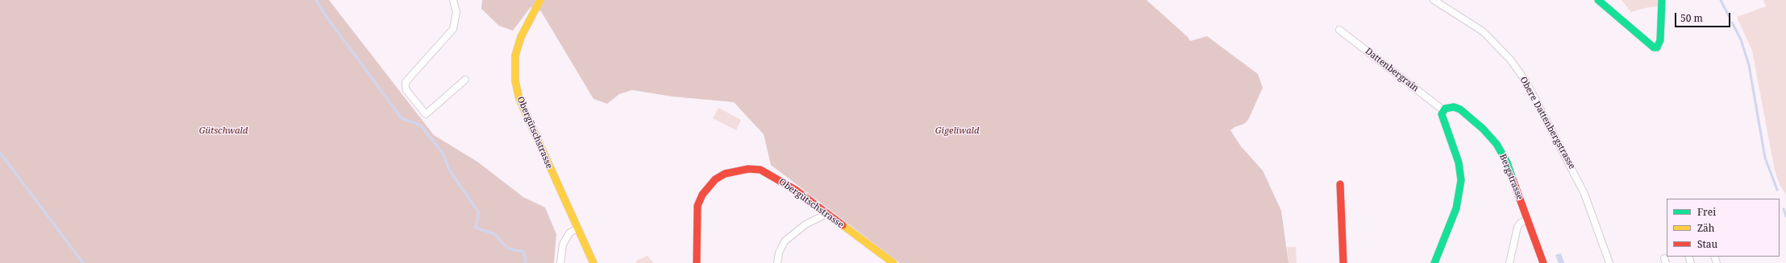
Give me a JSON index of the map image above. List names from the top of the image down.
{
  "streets": {
    "street": [
      "Dattenbergrain",
      "Obere Dattenbergstrasse",
      "Obergütschstrasse",
      "Bergstrasse"
    ]
  },
  "crossings": [
    ["Dattenbergrain", "Bergstrasse"]
  ],
  "parks": ["Gütschwald", "Gigeliwald"],
  "legend": ["Frei", "Zäh", "Stau"],
  "scale_bar": "50 m"
}
